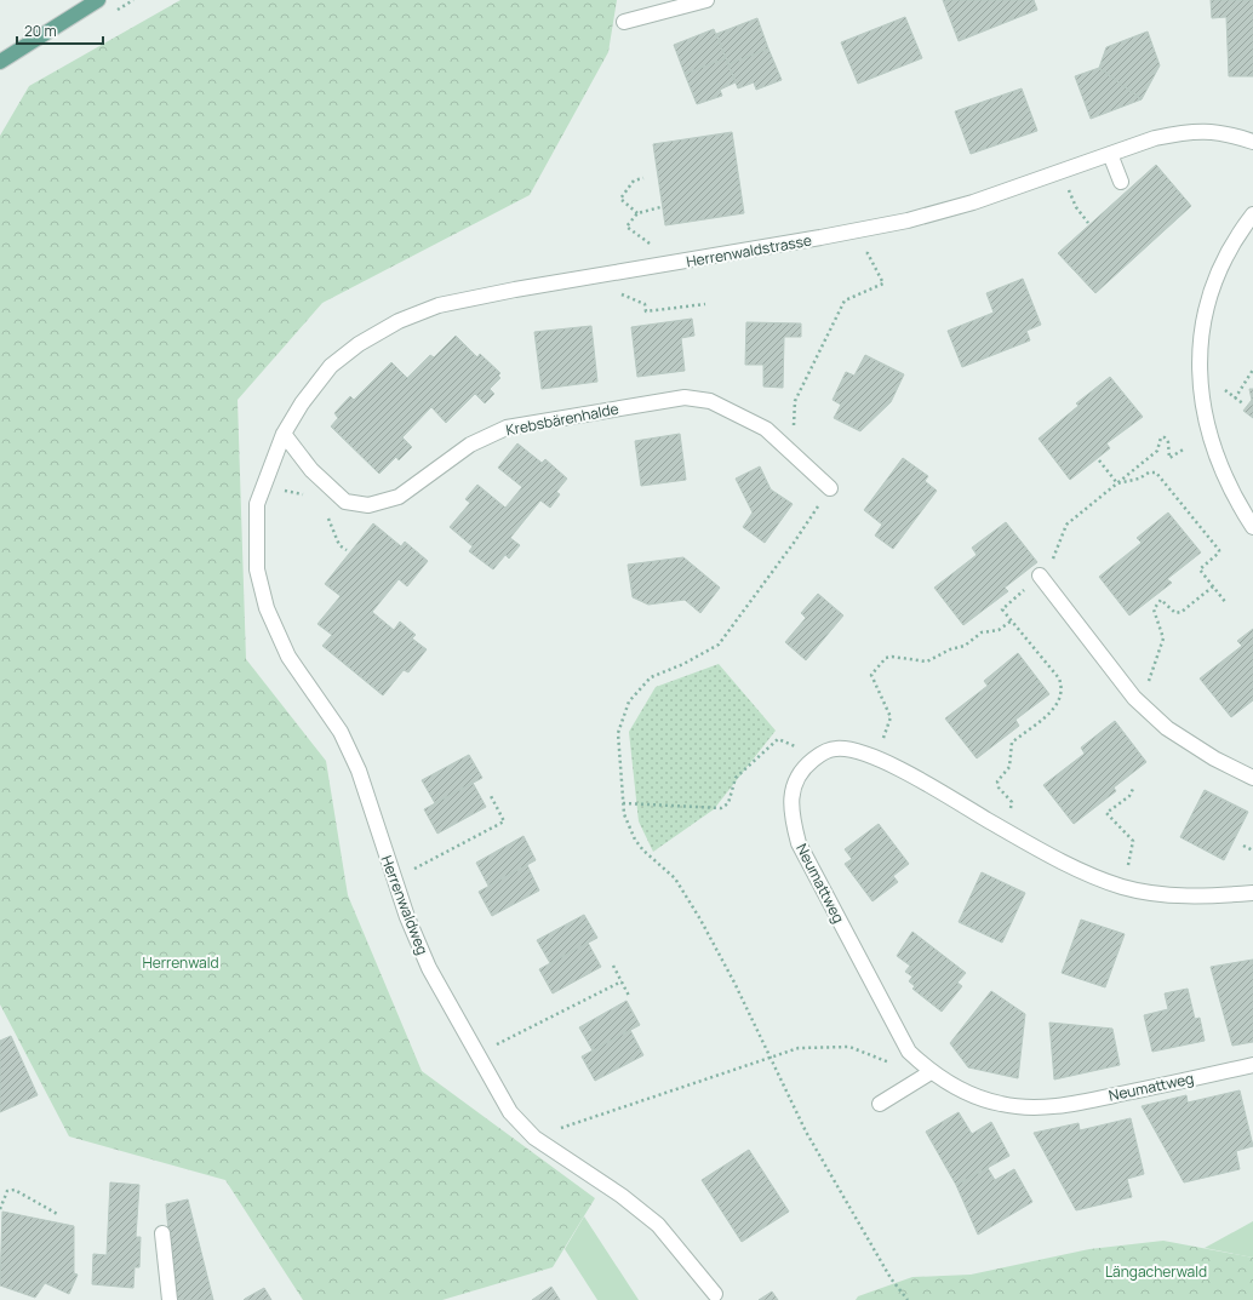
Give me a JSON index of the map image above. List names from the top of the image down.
{
  "streets": {
    "street": [
      "Herrenwaldstrasse",
      "Krebsbärenhalde",
      "Neumattweg",
      "Herrenwaldweg"
    ]
  },
  "crossings": [
    ["Herrenwaldstrasse", "Krebsbärenhalde"],
    ["Herrenwaldstrasse", "Herrenwaldweg"],
    ["Krebsbärenhalde", "Herrenwaldweg"]
  ],
  "parks": ["Herrenwald", "Längacherwald"],
  "scale_bar": "20 m"
}
